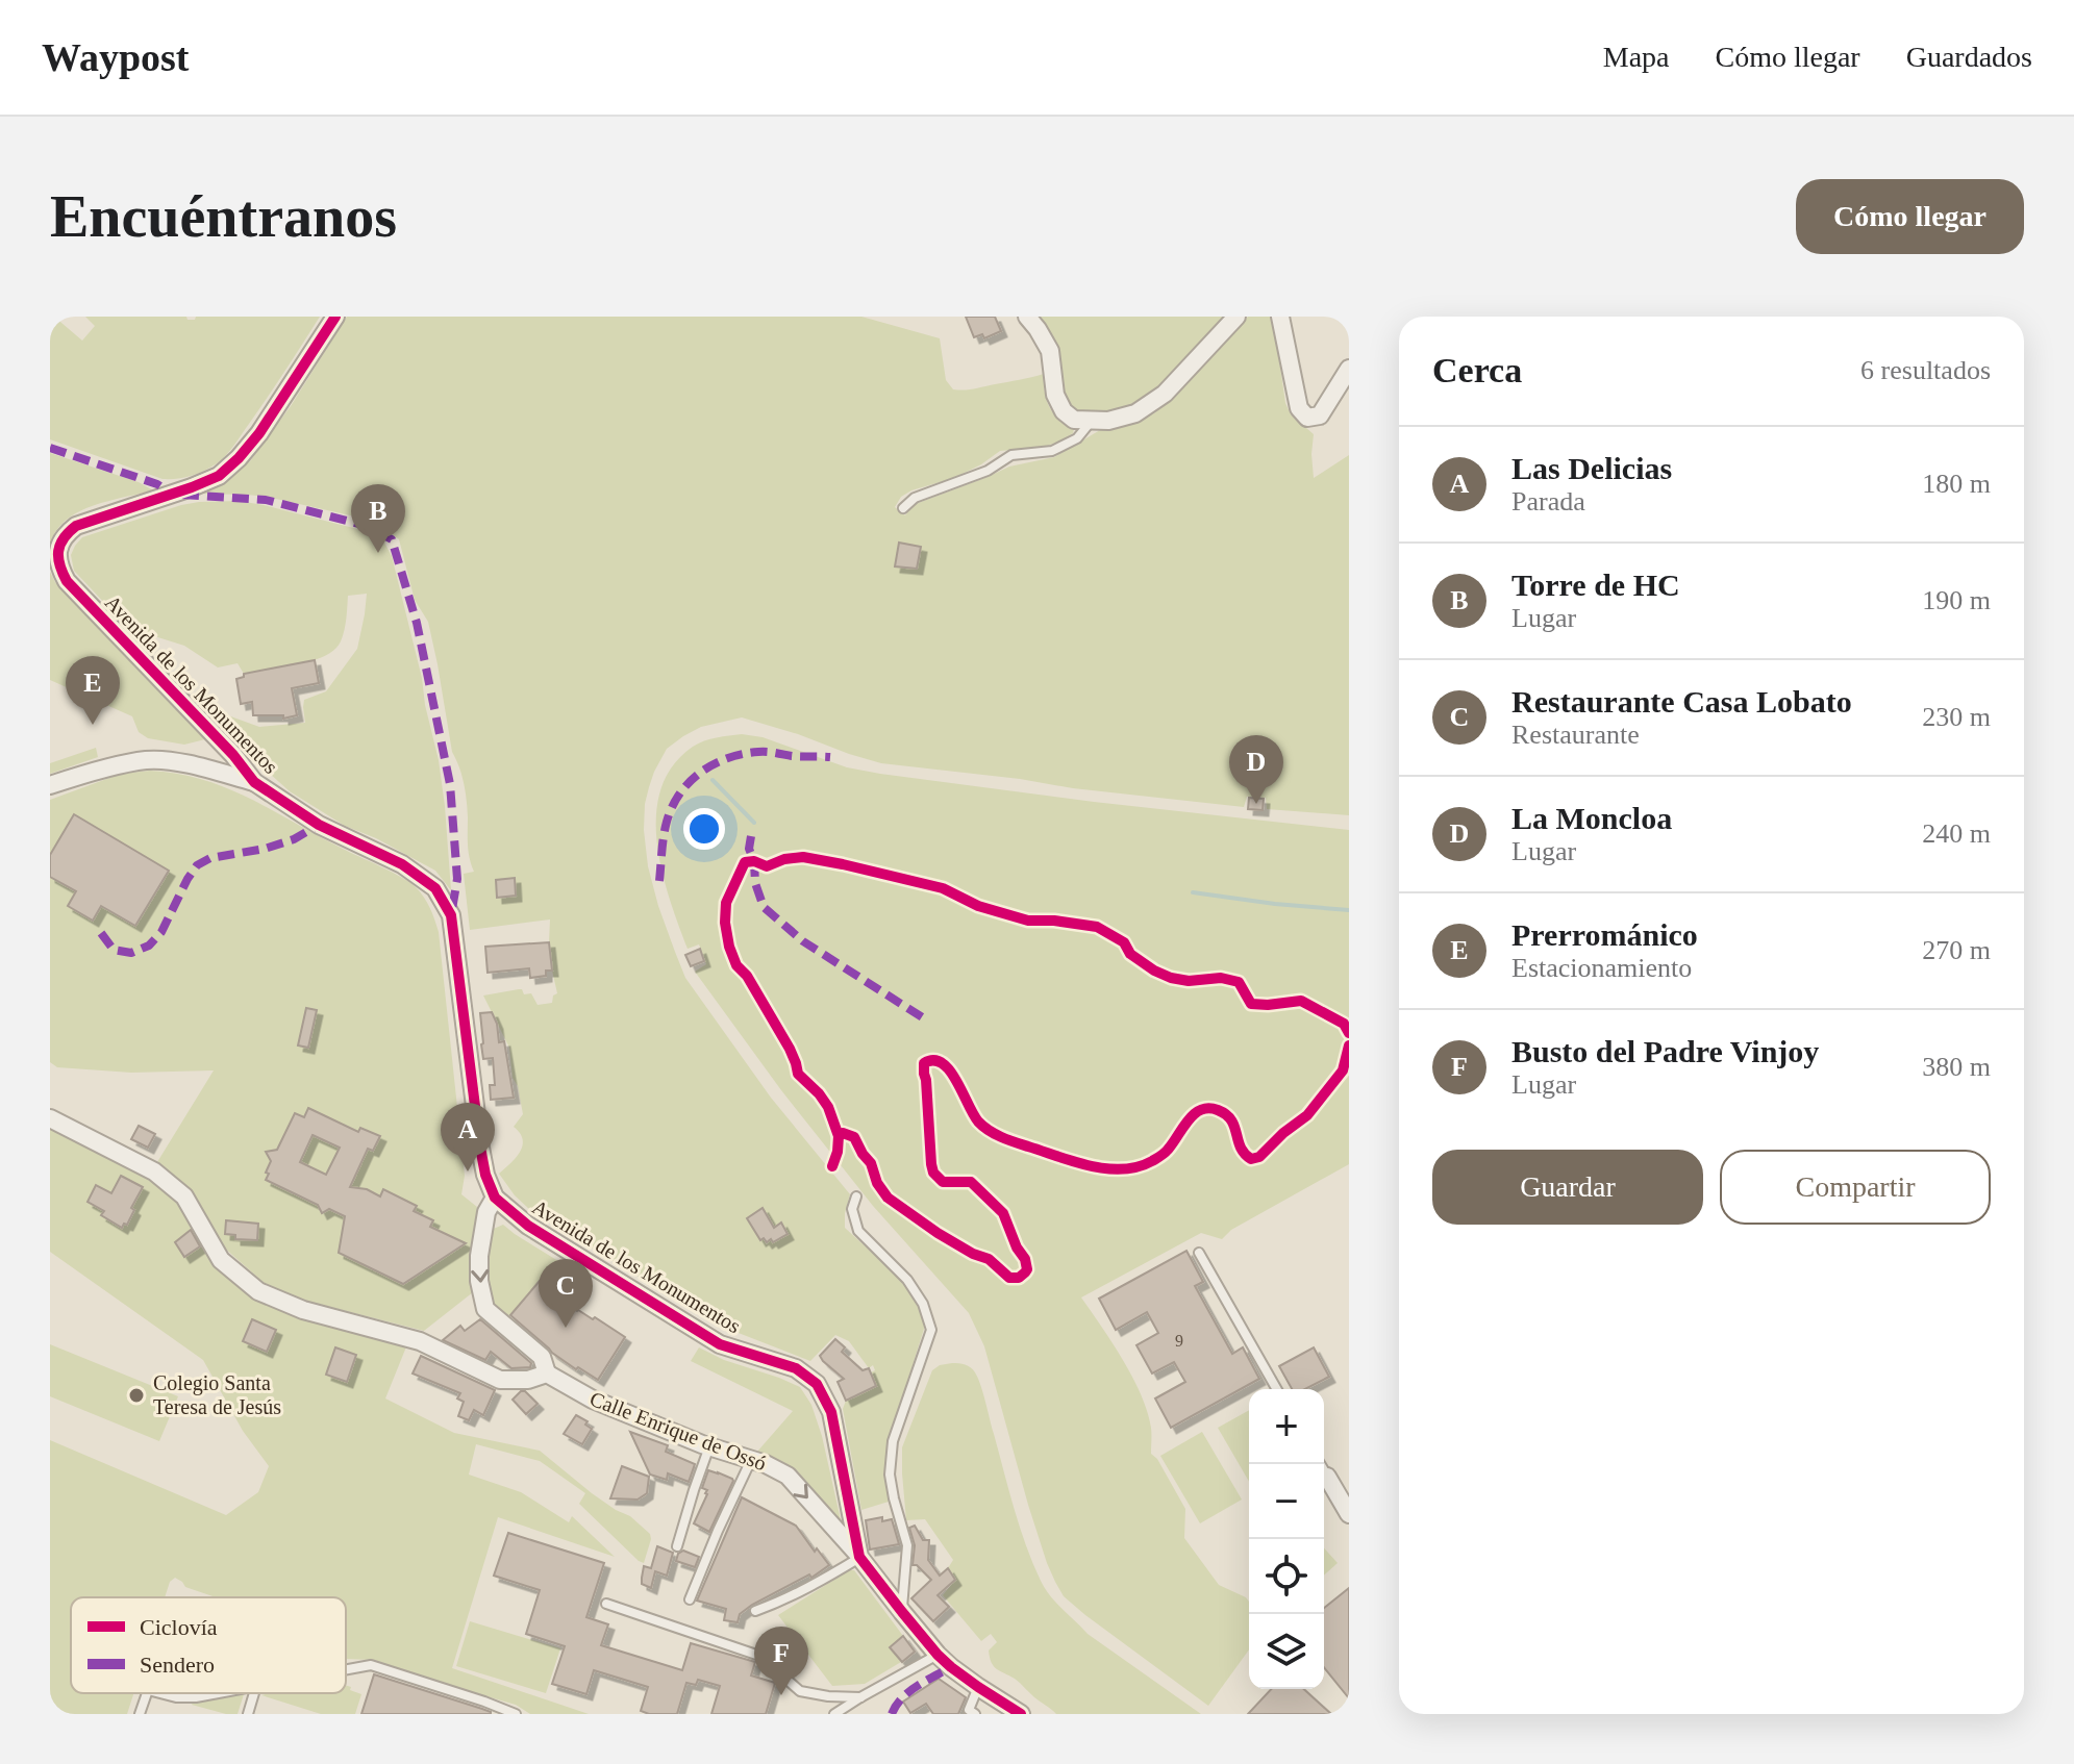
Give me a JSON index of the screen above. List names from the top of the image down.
{
  "streets": {
    "street": ["Avenida de los Monumentos", "Calle Enrique de Ossó"]
  },
  "crossings": [
    ["Avenida de los Monumentos", "Calle Enrique de Ossó"]
  ],
  "one_way": ["Calle Enrique de Ossó"],
  "places": ["Colegio Santa Teresa de Jesús"],
  "house_numbers": ["9"],
  "legend": ["Ciclovía", "Sendero"],
  "page": {
    "header": "Waypost",
    "nav": ["Mapa", "Cómo llegar", "Guardados"],
    "buttons": [
      "Cómo llegar",
      ["Guardar", "Compartir"]
    ],
    "title": "Encuéntranos",
    "heading": ["Cerca", "6 resultados"],
    "list": [
      {
        "mark": "A",
        "name": "Las Delicias",
        "note": "Parada",
        "value": "180 m"
      },
      {
        "mark": "B",
        "name": "Torre de HC",
        "note": "Lugar",
        "value": "190 m"
      },
      {
        "mark": "C",
        "name": "Restaurante Casa Lobato",
        "note": "Restaurante",
        "value": "230 m"
      },
      {
        "mark": "D",
        "name": "La Moncloa",
        "note": "Lugar",
        "value": "240 m"
      },
      {
        "mark": "E",
        "name": "Prerrománico",
        "note": "Estacionamiento",
        "value": "270 m"
      },
      {
        "mark": "F",
        "name": "Busto del Padre Vinjoy",
        "note": "Lugar",
        "value": "380 m"
      }
    ],
    "pins": [
      "B",
      "E",
      "D",
      "A",
      "C",
      "F"
    ],
    "map_buttons": ["+", "−"]
  }
}
